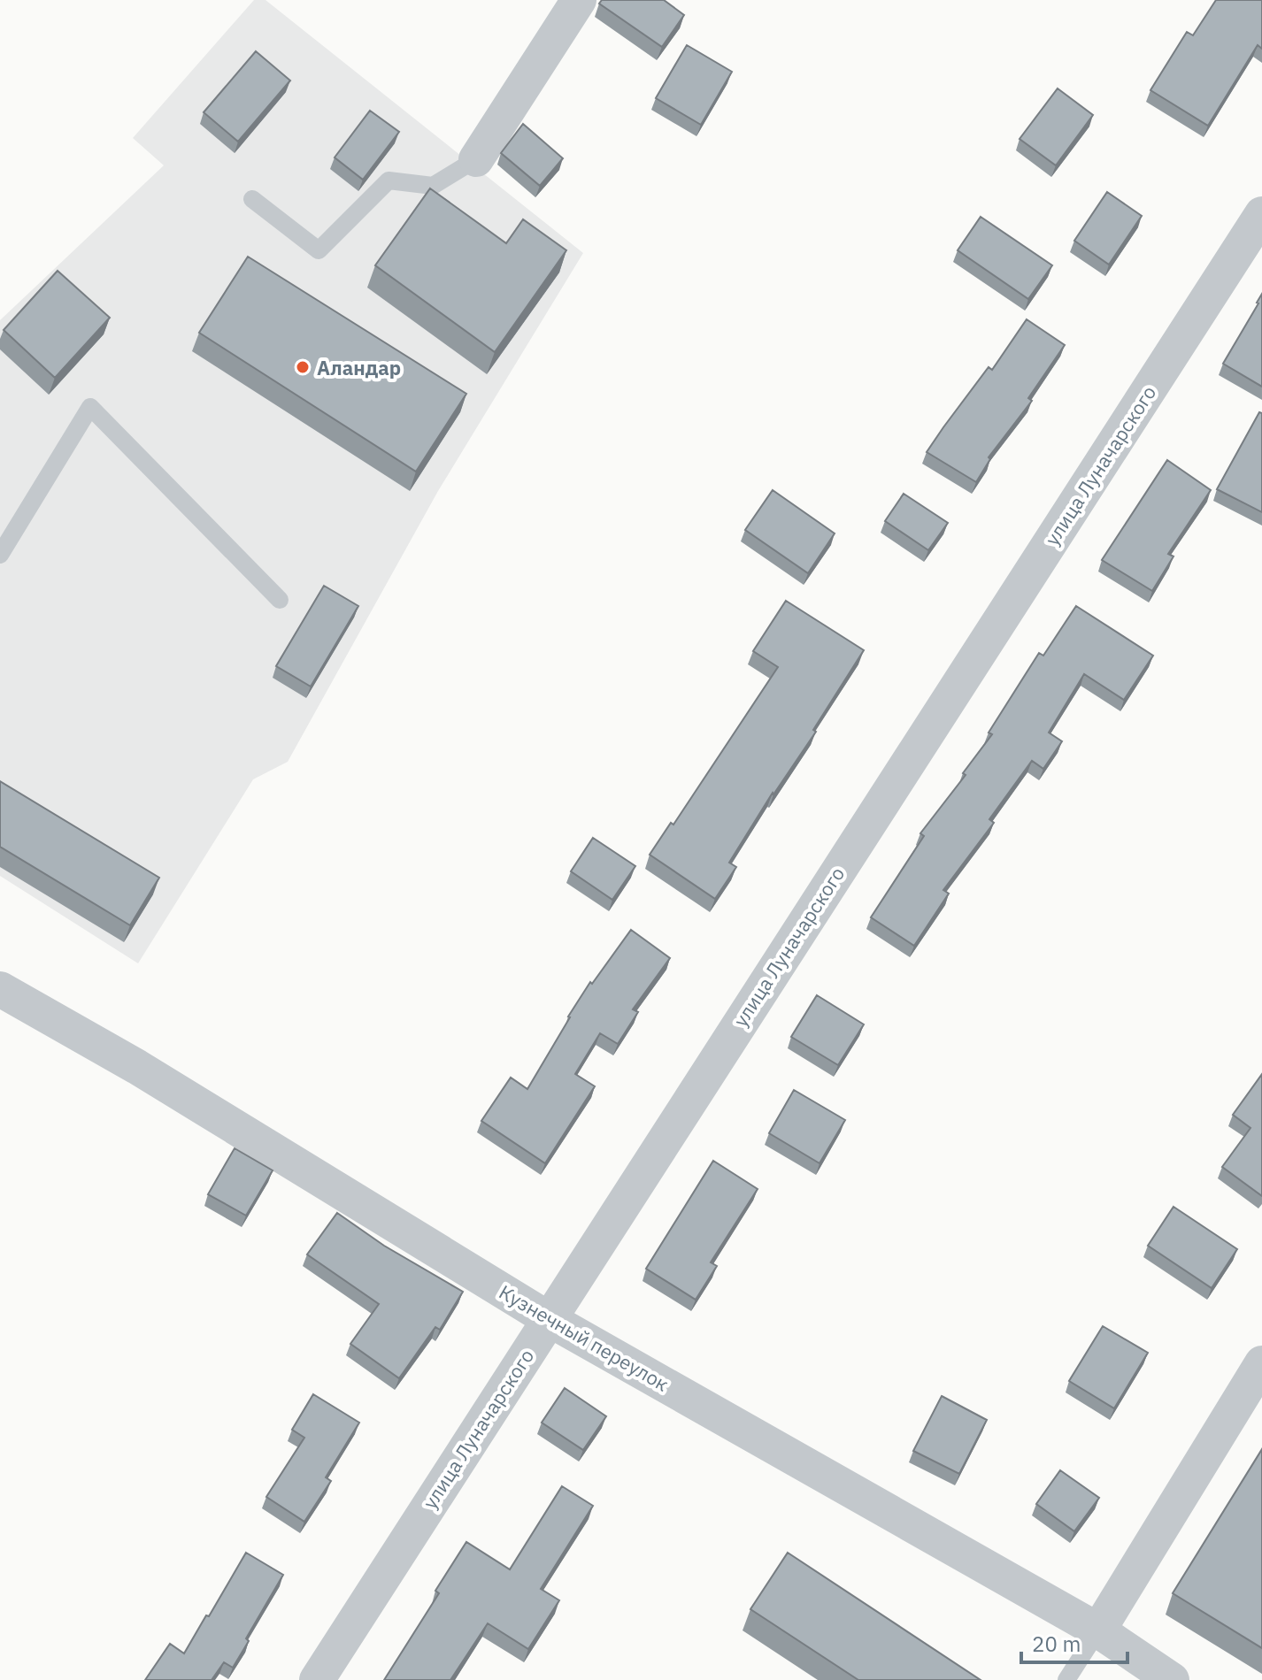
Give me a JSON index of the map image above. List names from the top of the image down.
{
  "streets": {
    "street": ["улица Луначарского", "Кузнечный переулок"]
  },
  "crossings": [
    ["улица Луначарского", "Кузнечный переулок"]
  ],
  "places": ["Аландар"],
  "scale_bar": "20 m"
}
